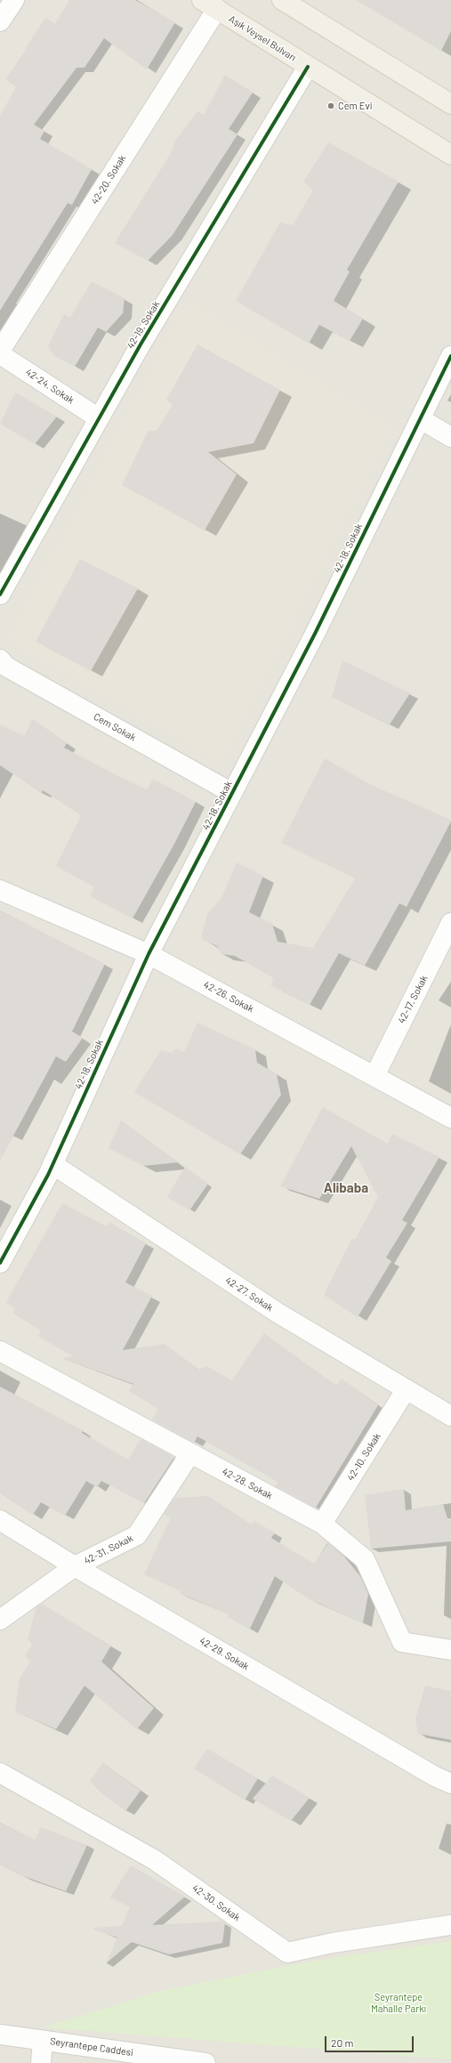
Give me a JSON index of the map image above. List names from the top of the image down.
{
  "streets": {
    "main road": ["Aşık Veysel Bulvarı"],
    "street": [
      "42-20. Sokak",
      "42-19. Sokak",
      "42-24. Sokak",
      "42-18. Sokak",
      "Cem Sokak",
      "42-26. Sokak",
      "42-17. Sokak",
      "42-27. Sokak",
      "42-10. Sokak",
      "42-28. Sokak",
      "42-31. Sokak",
      "42-29. Sokak",
      "42-30. Sokak",
      "Seyrantepe Caddesi"
    ]
  },
  "crossings": [
    ["Aşık Veysel Bulvarı", "42-20. Sokak"],
    ["Aşık Veysel Bulvarı", "42-19. Sokak"],
    ["42-19. Sokak", "42-24. Sokak"],
    ["42-18. Sokak", "Cem Sokak"],
    ["42-18. Sokak", "42-26. Sokak"],
    ["42-18. Sokak", "42-27. Sokak"],
    ["42-26. Sokak", "42-17. Sokak"],
    ["42-27. Sokak", "42-10. Sokak"],
    ["42-10. Sokak", "42-28. Sokak"],
    ["42-28. Sokak", "42-31. Sokak"],
    ["42-31. Sokak", "42-29. Sokak"]
  ],
  "districts": ["Alibaba"],
  "parks": ["Seyrantepe Mahalle Parkı"],
  "places": ["Cem Evi"],
  "scale_bar": "20 m"
}
